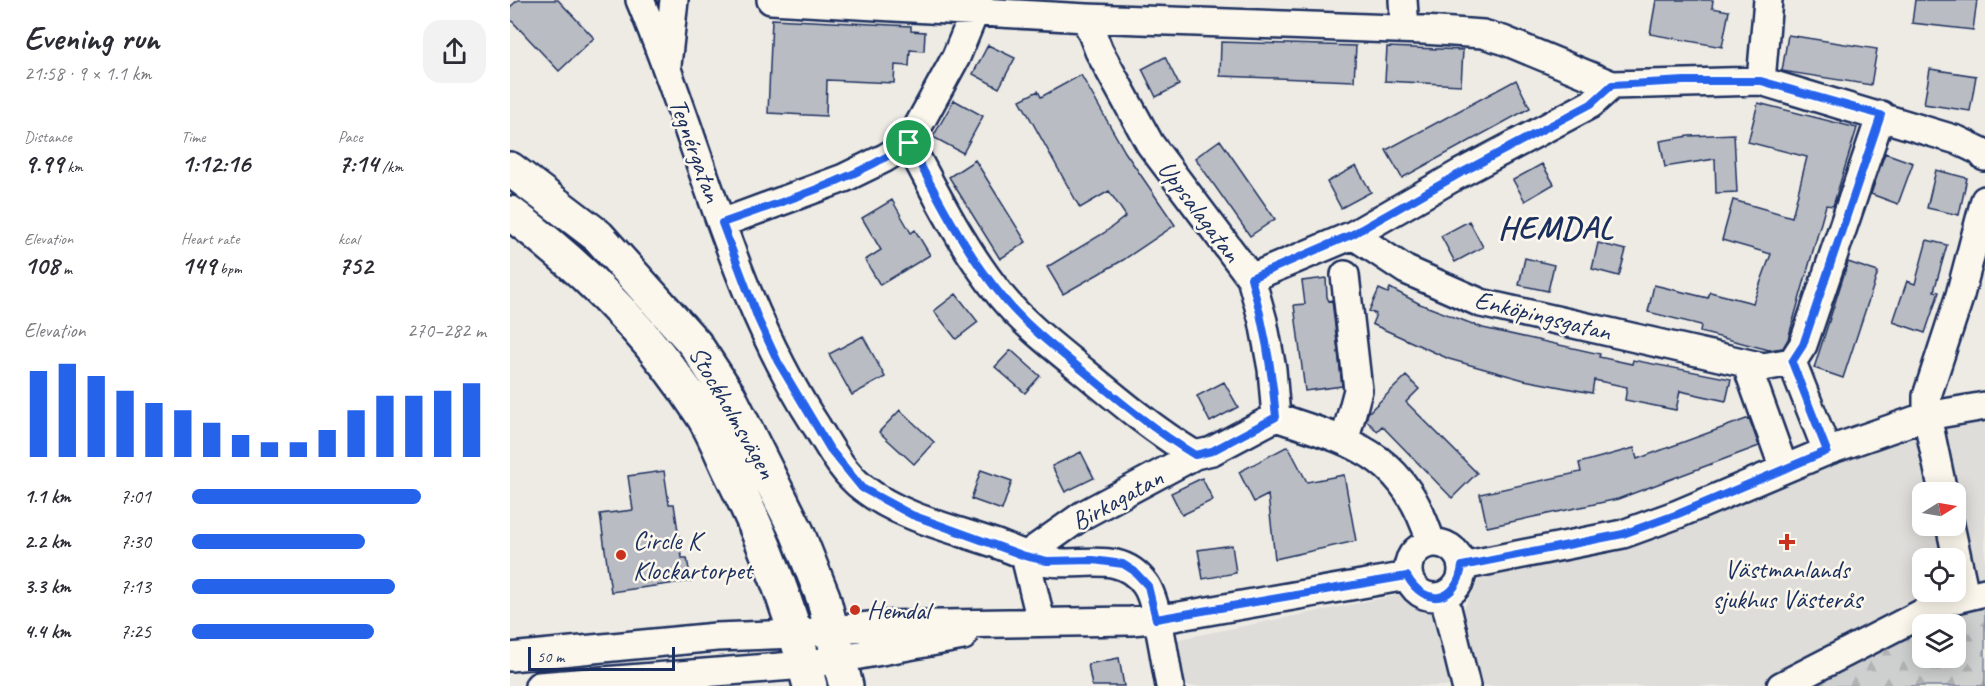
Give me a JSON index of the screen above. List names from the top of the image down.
{
  "streets": {
    "main road": ["Stockholmsvägen"],
    "street": [
      "Tegnérgatan",
      "Uppsalagatan",
      "Enköpingsgatan",
      "Birkagatan"
    ]
  },
  "crossings": [
    ["Tegnérgatan", "Birkagatan"],
    ["Uppsalagatan", "Birkagatan"]
  ],
  "districts": ["HEMDAL"],
  "places": {
    "health": ["Västmanlands sjukhus Västerås"],
    "other": ["Circle K Klockartorpet", "Hemdal"]
  },
  "scale_bar": "50 m",
  "north": "right",
  "page": {
    "heading": ["Evening run", "21:58 · 9 × 1.1 km"],
    "stats": [
      ["Distance", "9.99 km"],
      ["Time", "1:12:16"],
      ["Pace", "7:14 /km"],
      ["Elevation", "108 m"],
      ["Heart rate", "149 bpm"],
      ["kcal", "752"]
    ],
    "chart": ["Elevation", "270–282 m"],
    "list": [
      {
        "name": "1.1 km",
        "note": "7:01"
      },
      {
        "name": "2.2 km",
        "note": "7:30"
      },
      {
        "name": "3.3 km",
        "note": "7:13"
      },
      {
        "name": "4.4 km",
        "note": "7:25"
      }
    ],
    "scale": "50 m"
  }
}
